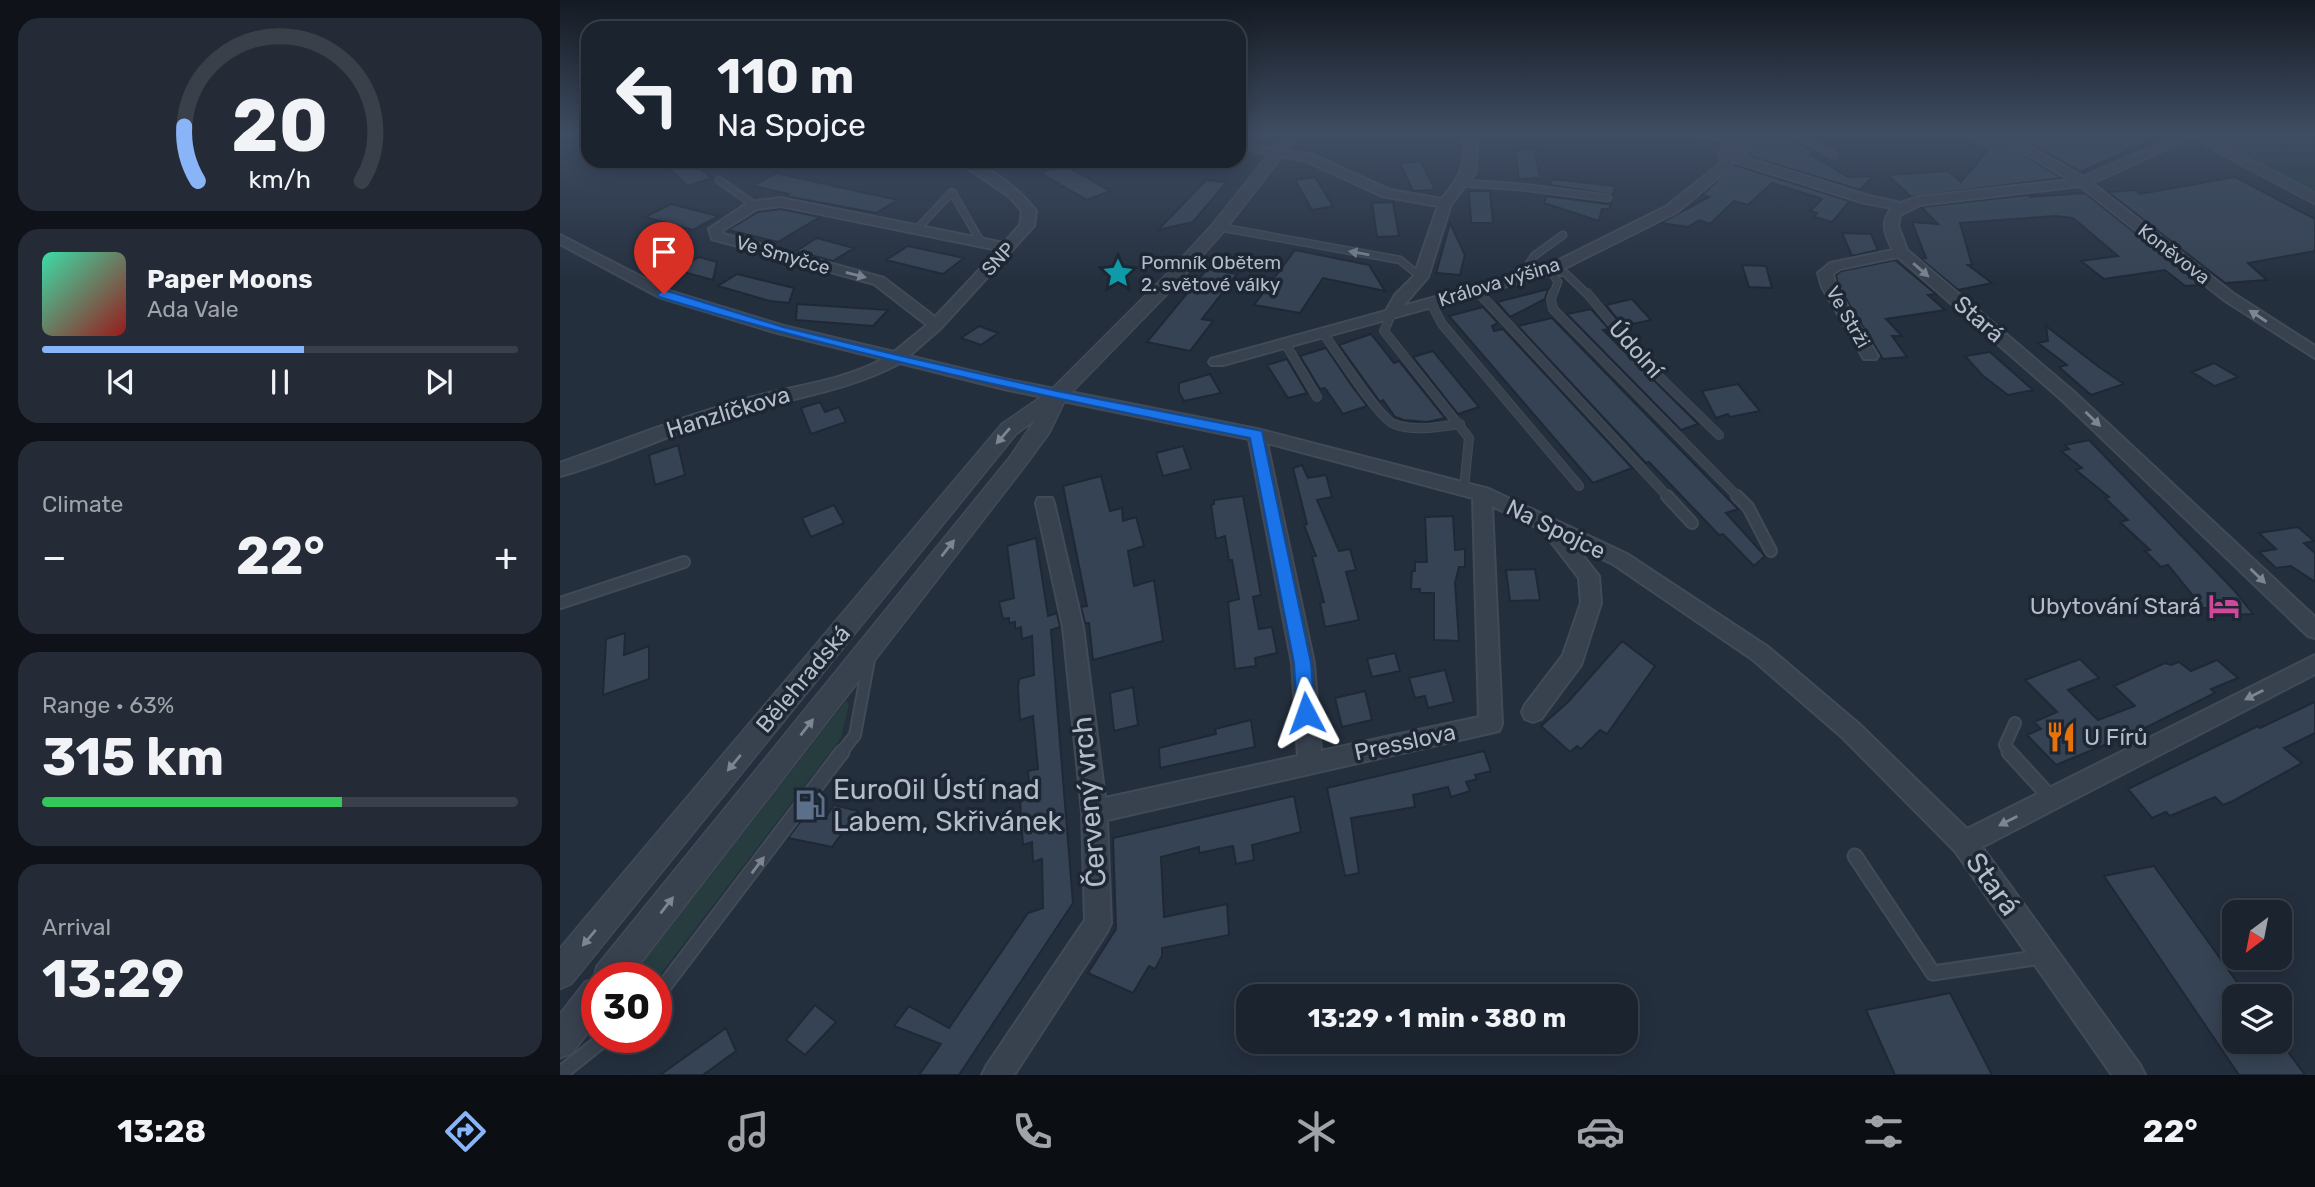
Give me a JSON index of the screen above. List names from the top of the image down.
{
  "streets": {
    "street": [
      "Koněvova",
      "Ve Smyčce",
      "SNP",
      "Králova výšina",
      "Ve Strži",
      "Stará",
      "Hanzlíčkova",
      "Na Spojce",
      "Bělehradská",
      "Presslova",
      "Červený vrch"
    ],
    "lane": ["Údolní"]
  },
  "crossings": [
    ["Ve Smyčce", "SNP"],
    ["SNP", "Hanzlíčkova"],
    ["SNP", "Na Spojce"],
    ["Králova výšina", "Údolní"],
    ["Ve Strži", "Stará"],
    ["Stará", "Na Spojce"],
    ["Hanzlíčkova", "Na Spojce"],
    ["Na Spojce", "Bělehradská"],
    ["Na Spojce", "Presslova"],
    ["Presslova", "Červený vrch"]
  ],
  "one_way": ["Koněvova"],
  "places": {
    "place": ["Pomník Obětem 2. světové války"],
    "hotel": ["Ubytování Stará"],
    "restaurant": ["U Fírů"],
    "fuel station": ["EuroOil Ústí nad Labem, Skřivánek"]
  },
  "north": "bottom left",
  "page": {
    "turn": ["110 m", "Na Spojce"],
    "song": ["Paper Moons", "Ada Vale"],
    "tile": [
      "Climate",
      ["Range · 63%", "315 km"],
      ["Arrival", "13:29"]
    ],
    "heat": ["−", "22°", "+"],
    "limit": "30",
    "trip": "13:29 · 1 min · 380 m",
    "tabs": ["13:28", "22°"],
    "gauge": ["20", "km/h"]
  }
}
